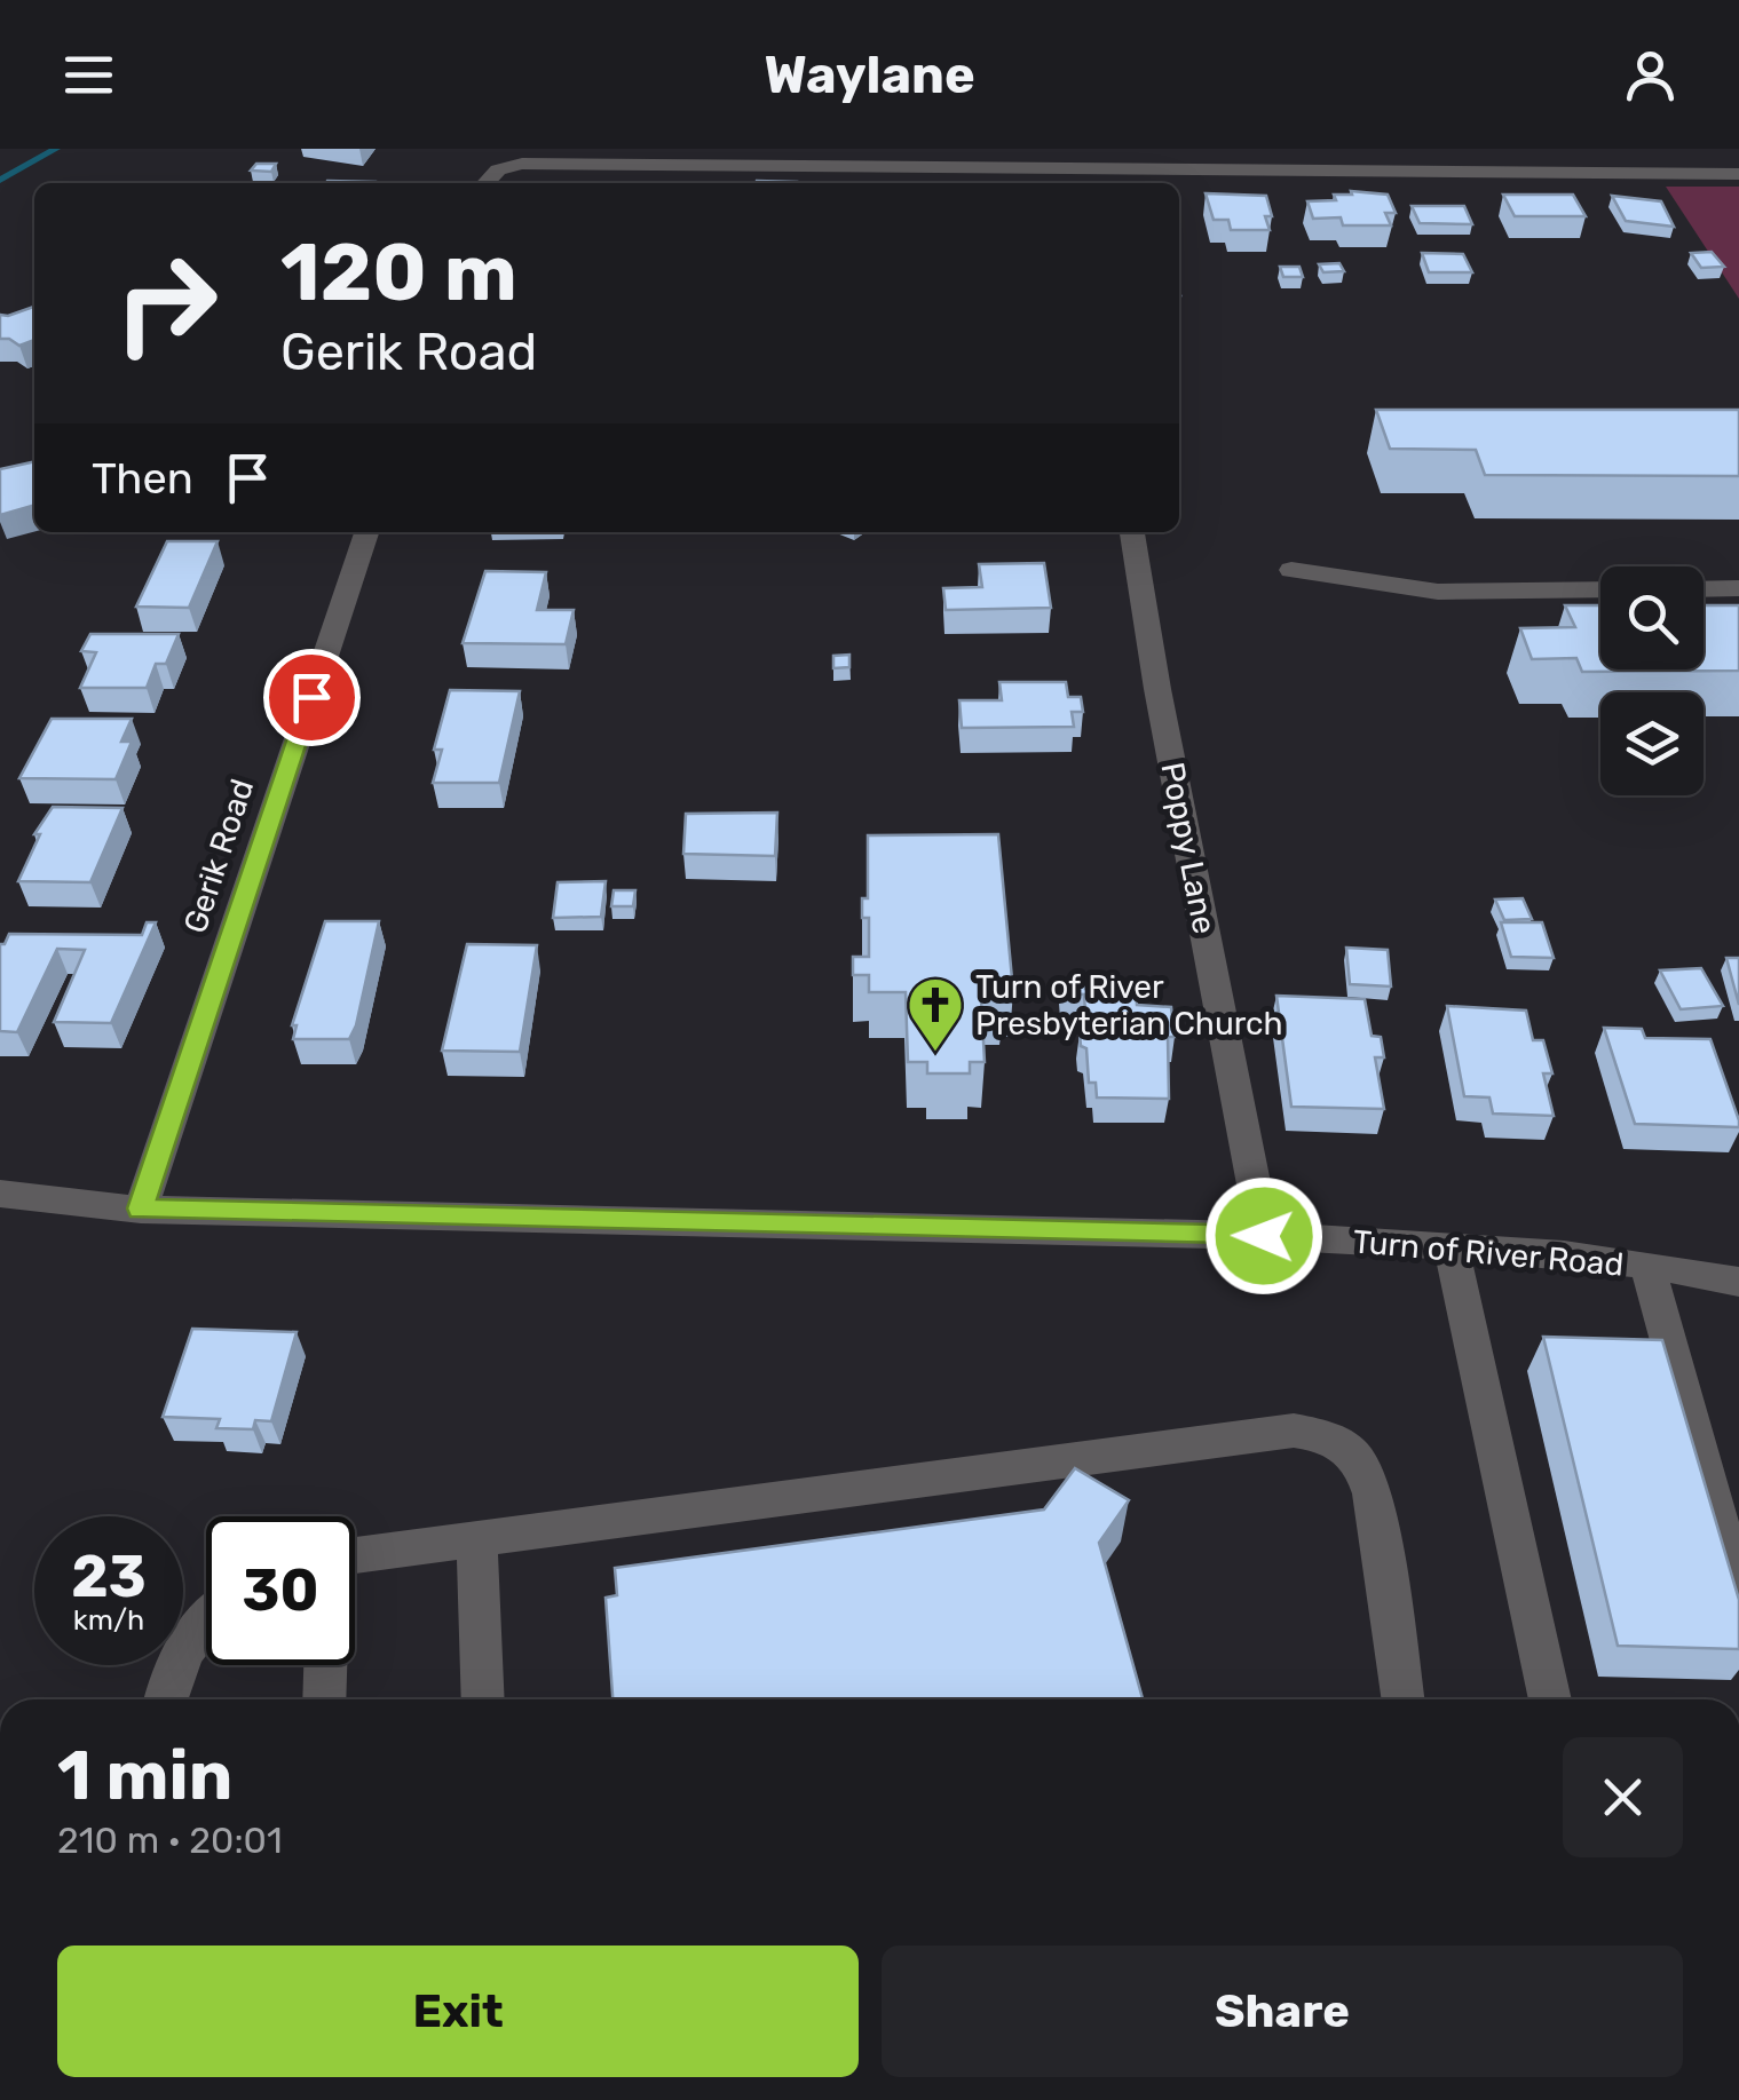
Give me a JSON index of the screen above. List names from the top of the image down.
{
  "streets": {
    "street": ["Poppy Lane", "Gerik Road", "Turn of River Road"]
  },
  "crossings": [
    ["Poppy Lane", "Turn of River Road"],
    ["Gerik Road", "Turn of River Road"]
  ],
  "places": {
    "church": ["Turn of River Presbyterian Church"]
  },
  "page": {
    "header": "Waylane",
    "turn": ["120 m", "Gerik Road"],
    "then": "Then",
    "speed": "23 km/h",
    "limit": "30",
    "heading": ["1 min", "210 m · 20:01"],
    "buttons": ["Exit", "Share"]
  }
}
